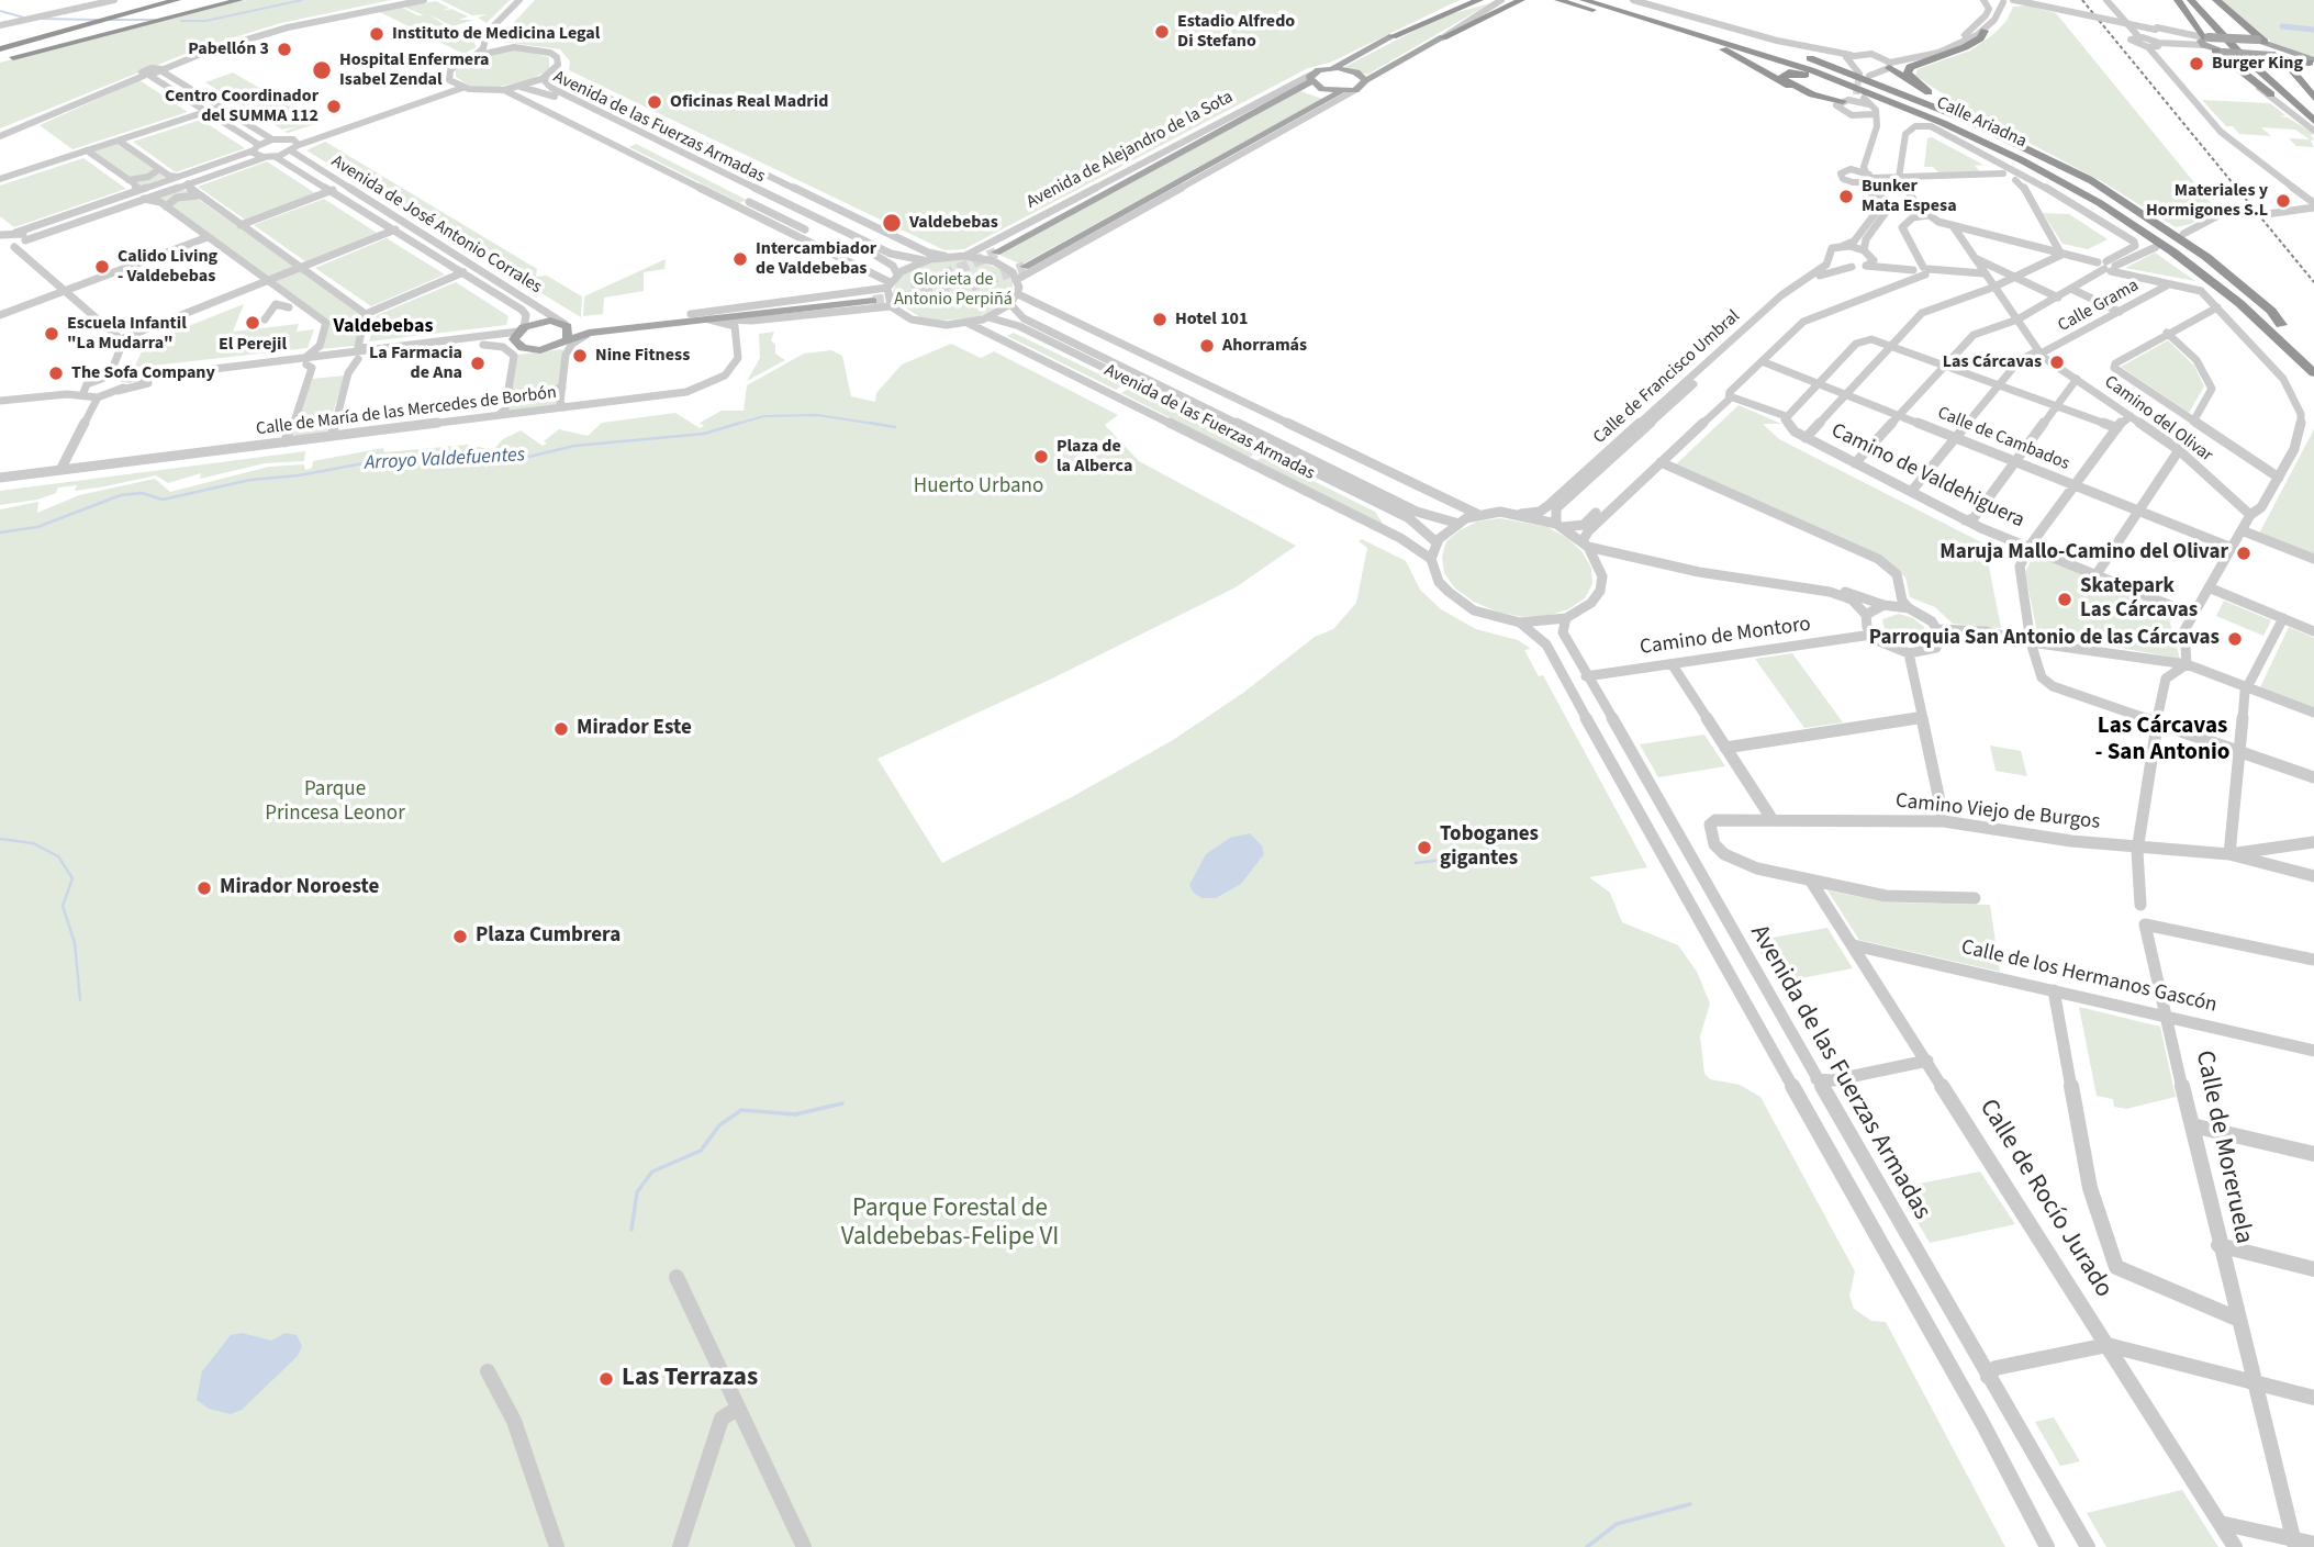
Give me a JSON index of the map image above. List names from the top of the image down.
{
  "streets": {
    "highway": ["Calle Ariadna"],
    "main road": ["Avenida de Alejandro de la Sota"],
    "street": [
      "Avenida de las Fuerzas Armadas",
      "Avenida de José Antonio Corrales",
      "Calle Grama",
      "Calle de Francisco Umbral",
      "Calle de María de las Mercedes de Borbón",
      "Camino del Olivar",
      "Calle de Cambados",
      "Camino de Valdehiguera",
      "Camino de Montoro",
      "Camino Viejo de Burgos",
      "Calle de los Hermanos Gascón",
      "Calle de Moreruela",
      "Calle de Rocío Jurado"
    ]
  },
  "crossings": [
    ["Avenida de las Fuerzas Armadas", "Calle de Francisco Umbral"],
    ["Avenida de las Fuerzas Armadas", "Camino de Montoro"],
    ["Calle Grama", "Camino del Olivar"],
    ["Calle Grama", "Calle de Cambados"],
    ["Calle Grama", "Camino de Valdehiguera"],
    ["Camino Viejo de Burgos", "Calle de Rocío Jurado"],
    ["Calle de los Hermanos Gascón", "Calle de Moreruela"],
    ["Calle de los Hermanos Gascón", "Calle de Rocío Jurado"]
  ],
  "districts": ["Valdebebas", "Las Cárcavas - San Antonio"],
  "water": ["Arroyo Valdefuentes"],
  "parks": [
    "Glorieta de Antonio Perpiñá",
    "Huerto Urbano",
    "Parque Princesa Leonor",
    "Parque Forestal de Valdebebas-Felipe VI"
  ],
  "places": [
    "Estadio Alfredo Di Stefano",
    "Instituto de Medicina Legal",
    "Pabellón 3",
    "Burger King",
    "Hospital Enfermera Isabel Zendal",
    "Oficinas Real Madrid",
    "Centro Coordinador del SUMMA 112",
    "Bunker Mata Espesa",
    "Materiales y Hormigones S.L",
    "Valdebebas",
    "Intercambiador de Valdebebas",
    "Calido Living - Valdebebas",
    "Hotel 101",
    "El Perejil",
    "Escuela Infantil \"La Mudarra\"",
    "Ahorramás",
    "Nine Fitness",
    "Las Cárcavas",
    "La Farmacia de Ana",
    "The Sofa Company",
    "Plaza de la Alberca",
    "Maruja Mallo-Camino del Olivar",
    "Skatepark Las Cárcavas",
    "Parroquia San Antonio de las Cárcavas",
    "Mirador Este",
    "Toboganes gigantes",
    "Mirador Noroeste",
    "Plaza Cumbrera",
    "Las Terrazas"
  ]
}
